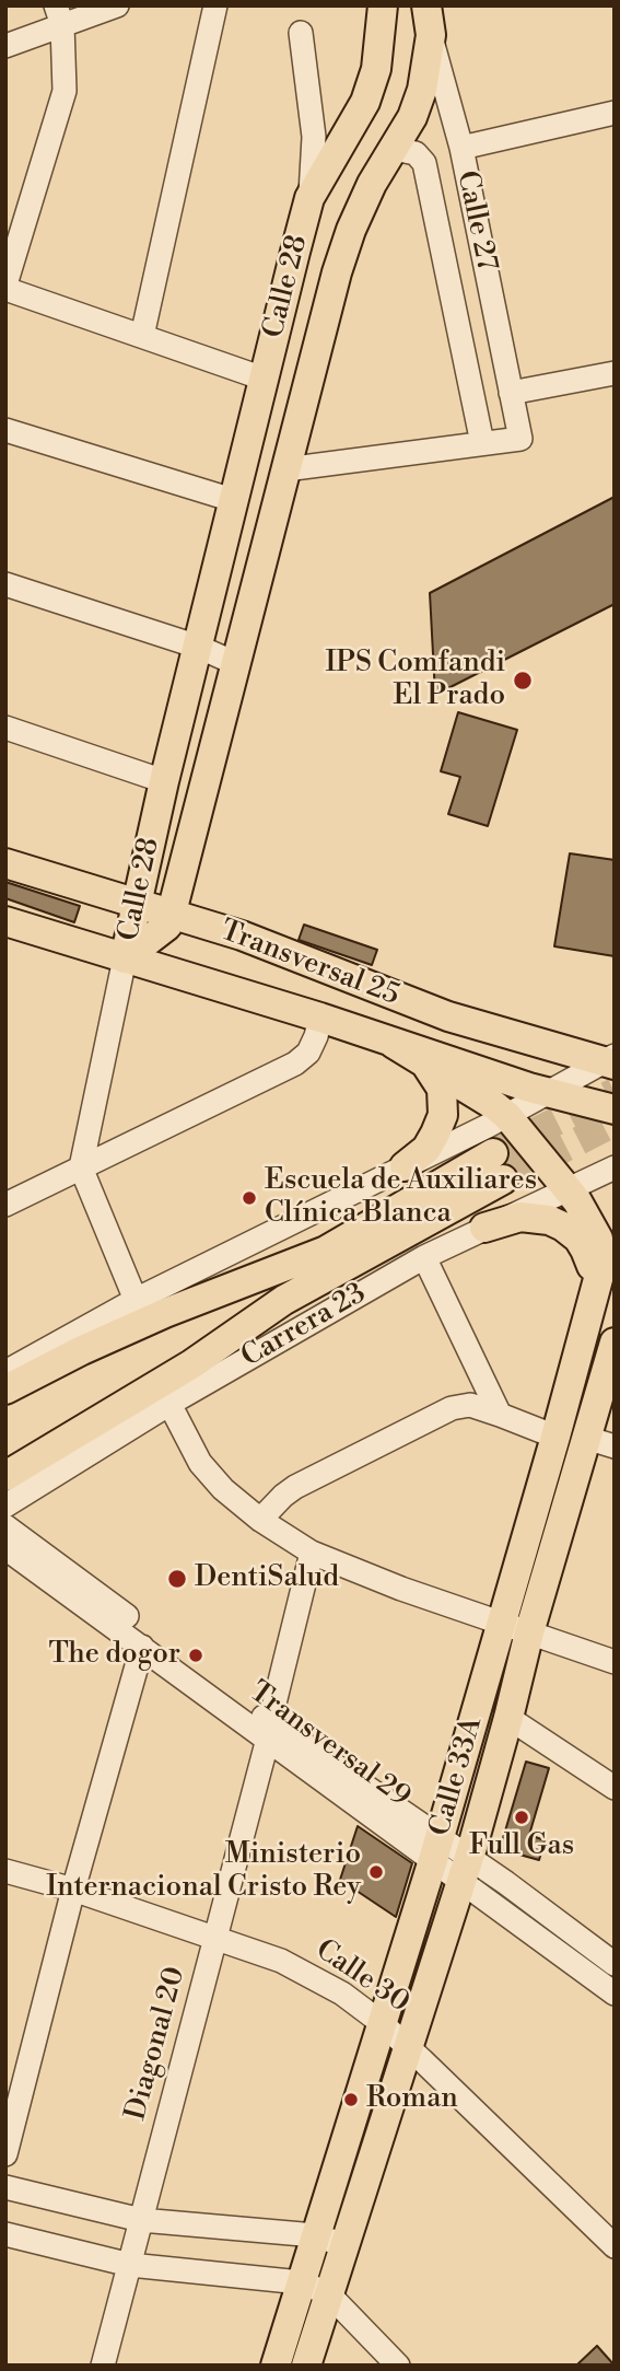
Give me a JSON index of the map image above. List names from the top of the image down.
{
  "streets": {
    "main road": [
      "Calle 27",
      "Calle 28",
      "Transversal 25",
      "Carrera 23",
      "Calle 33A"
    ],
    "street": ["Transversal 29", "Calle 30", "Diagonal 20"]
  },
  "crossings": [
    ["Calle 27", "Calle 28"],
    ["Calle 28", "Transversal 25"],
    ["Transversal 25", "Carrera 23"],
    ["Transversal 25", "Calle 33A"],
    ["Carrera 23", "Calle 33A"],
    ["Transversal 29", "Calle 33A"],
    ["Transversal 29", "Diagonal 20"],
    ["Calle 33A", "Calle 30"],
    ["Calle 30", "Diagonal 20"]
  ],
  "places": [
    "IPS Comfandi El Prado",
    "Escuela de Auxiliares Clínica Blanca",
    "DentiSalud",
    "The dogor",
    "Full Gas",
    "Ministerio Internacional Cristo Rey",
    "Roman"
  ]
}
